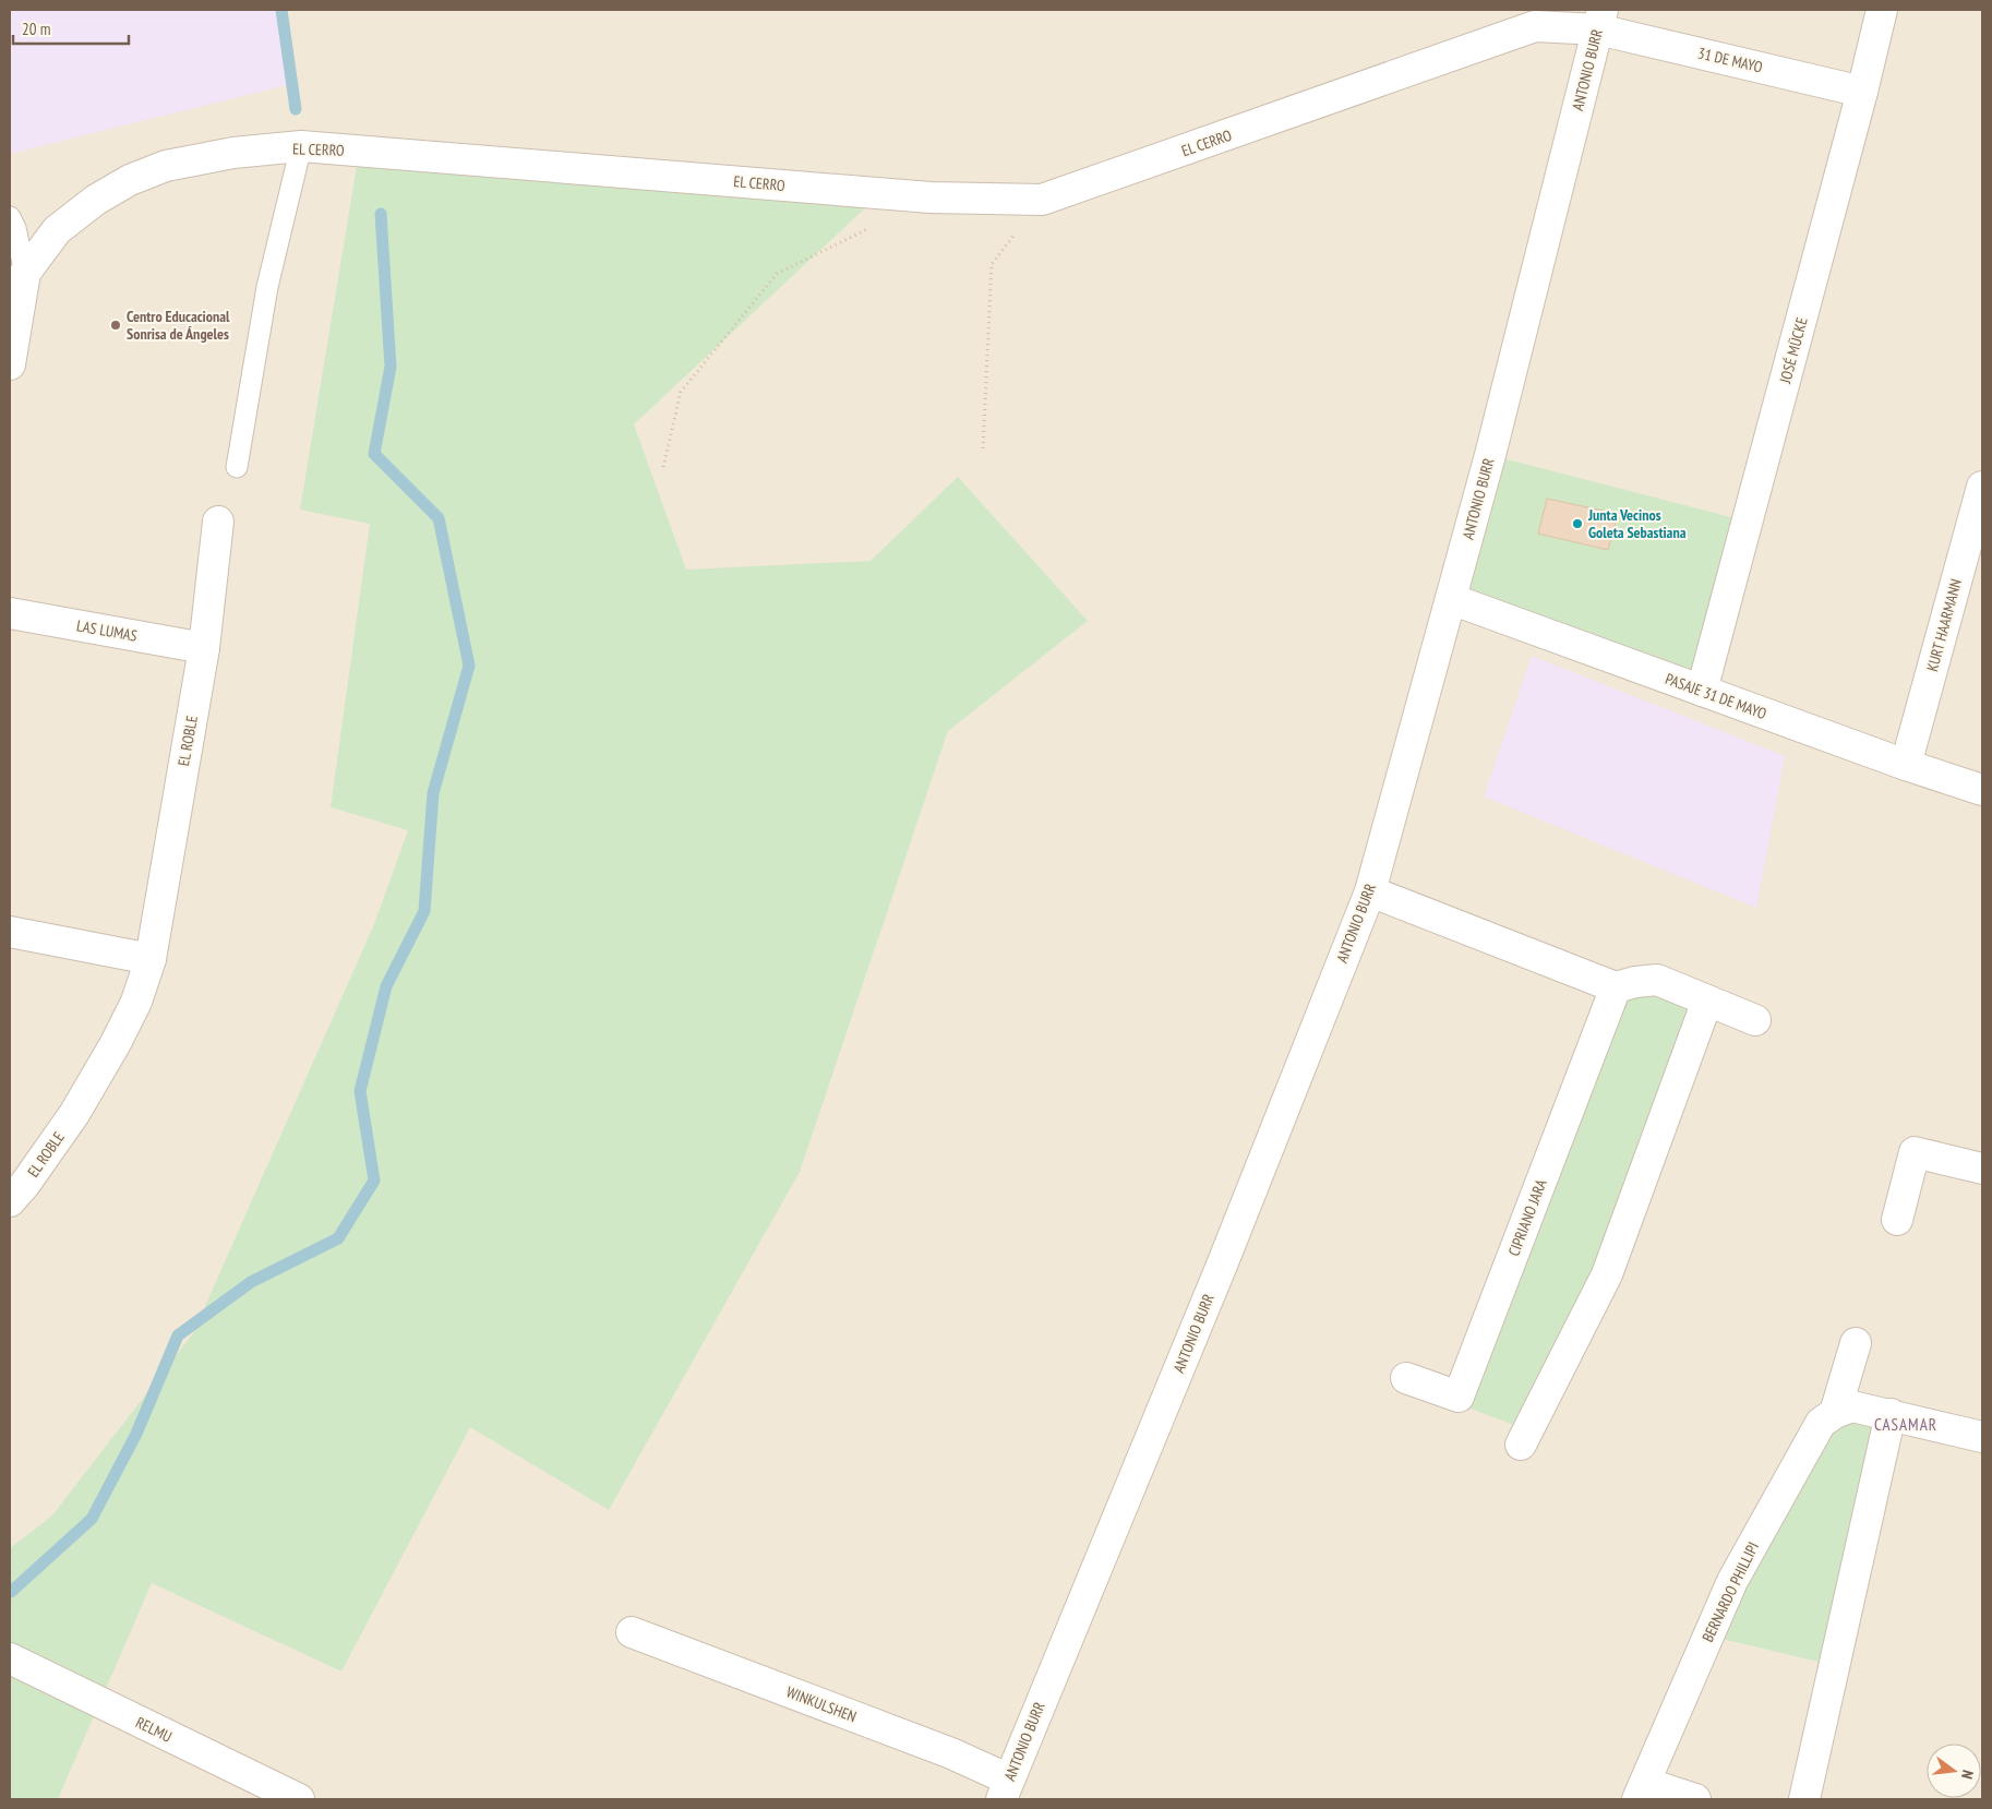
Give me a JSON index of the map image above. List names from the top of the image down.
{
  "streets": {
    "street": [
      "31 DE MAYO",
      "ANTONIO BURR",
      "EL CERRO",
      "JOSÉ MÜCKE",
      "KURT HAARMANN",
      "LAS LUMAS",
      "PASAJE 31 DE MAYO",
      "EL ROBLE",
      "CIPRIANO JARA",
      "BERNARDO PHILLIPI",
      "WINKULSHEN",
      "RELMU"
    ]
  },
  "crossings": [
    ["31 DE MAYO", "ANTONIO BURR"],
    ["31 DE MAYO", "EL CERRO"],
    ["31 DE MAYO", "JOSÉ MÜCKE"],
    ["ANTONIO BURR", "EL CERRO"],
    ["ANTONIO BURR", "PASAJE 31 DE MAYO"],
    ["ANTONIO BURR", "WINKULSHEN"],
    ["JOSÉ MÜCKE", "PASAJE 31 DE MAYO"],
    ["KURT HAARMANN", "PASAJE 31 DE MAYO"],
    ["LAS LUMAS", "EL ROBLE"]
  ],
  "districts": ["CASAMAR"],
  "places": ["Centro Educacional Sonrisa de Ángeles", "Junta Vecinos Goleta Sebastiana"],
  "scale_bar": "20 m",
  "north": "right"
}
